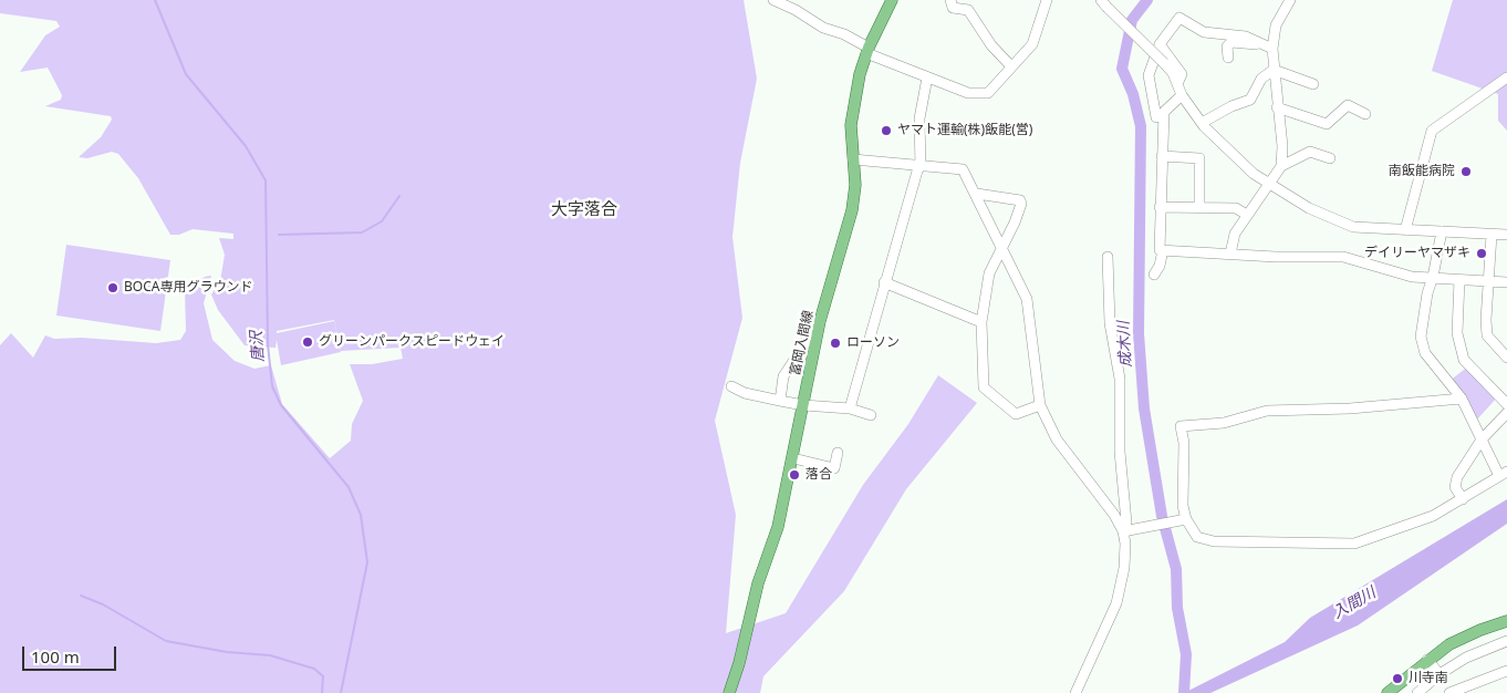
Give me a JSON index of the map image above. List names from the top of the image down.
{
  "streets": {
    "main road": ["富岡入間線"]
  },
  "districts": ["大字落合"],
  "water": ["成木川", "唐沢", "入間川"],
  "places": [
    "ヤマト運輸(株)飯能(営)",
    "南飯能病院",
    "デイリーヤマザキ",
    "BOCA専用グラウンド",
    "グリーンパークスピードウェイ",
    "ローソン",
    "落合",
    "川寺南"
  ],
  "scale_bar": "100 m"
}
